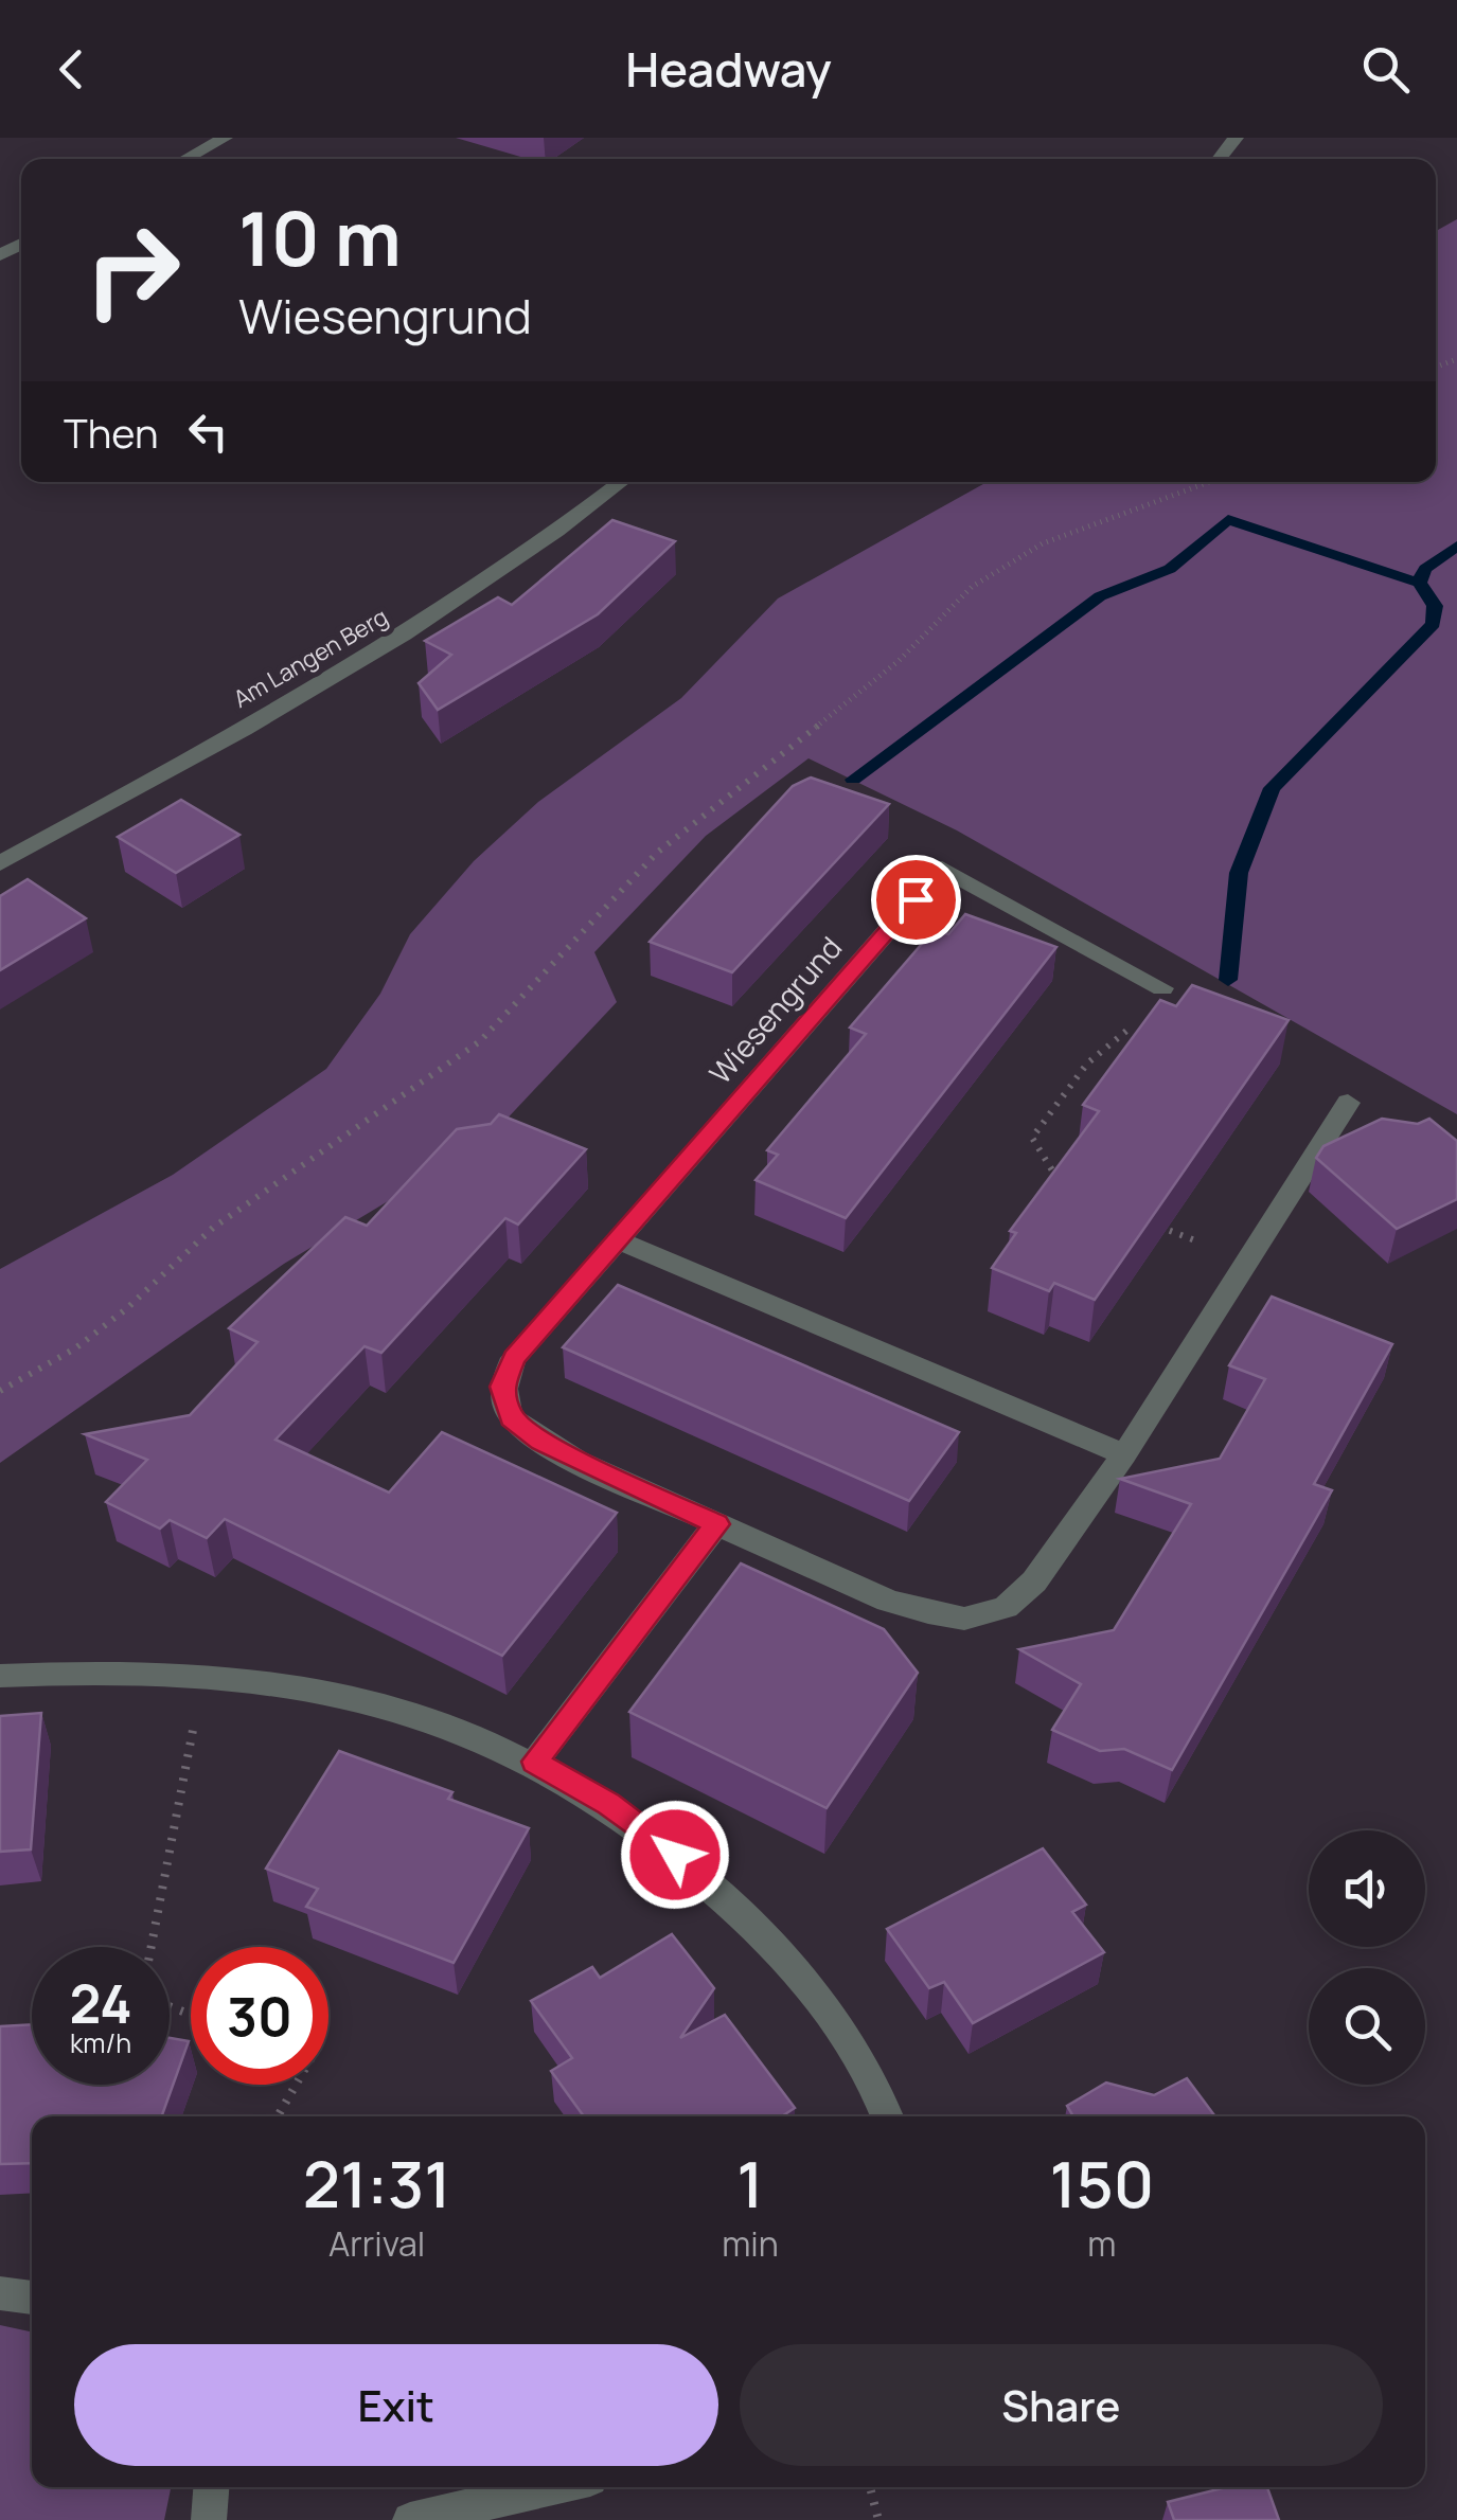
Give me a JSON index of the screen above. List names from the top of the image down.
{
  "streets": {
    "street": ["Am Langen Berg", "Wiesengrund"]
  },
  "page": {
    "header": "Headway",
    "turn": ["10 m", "Wiesengrund"],
    "then": "Then",
    "speed": "24 km/h",
    "limit": "30",
    "eta": [
      "21:31",
      "Arrival",
      "1",
      "min",
      "150",
      "m"
    ],
    "buttons": ["Exit", "Share"]
  }
}
